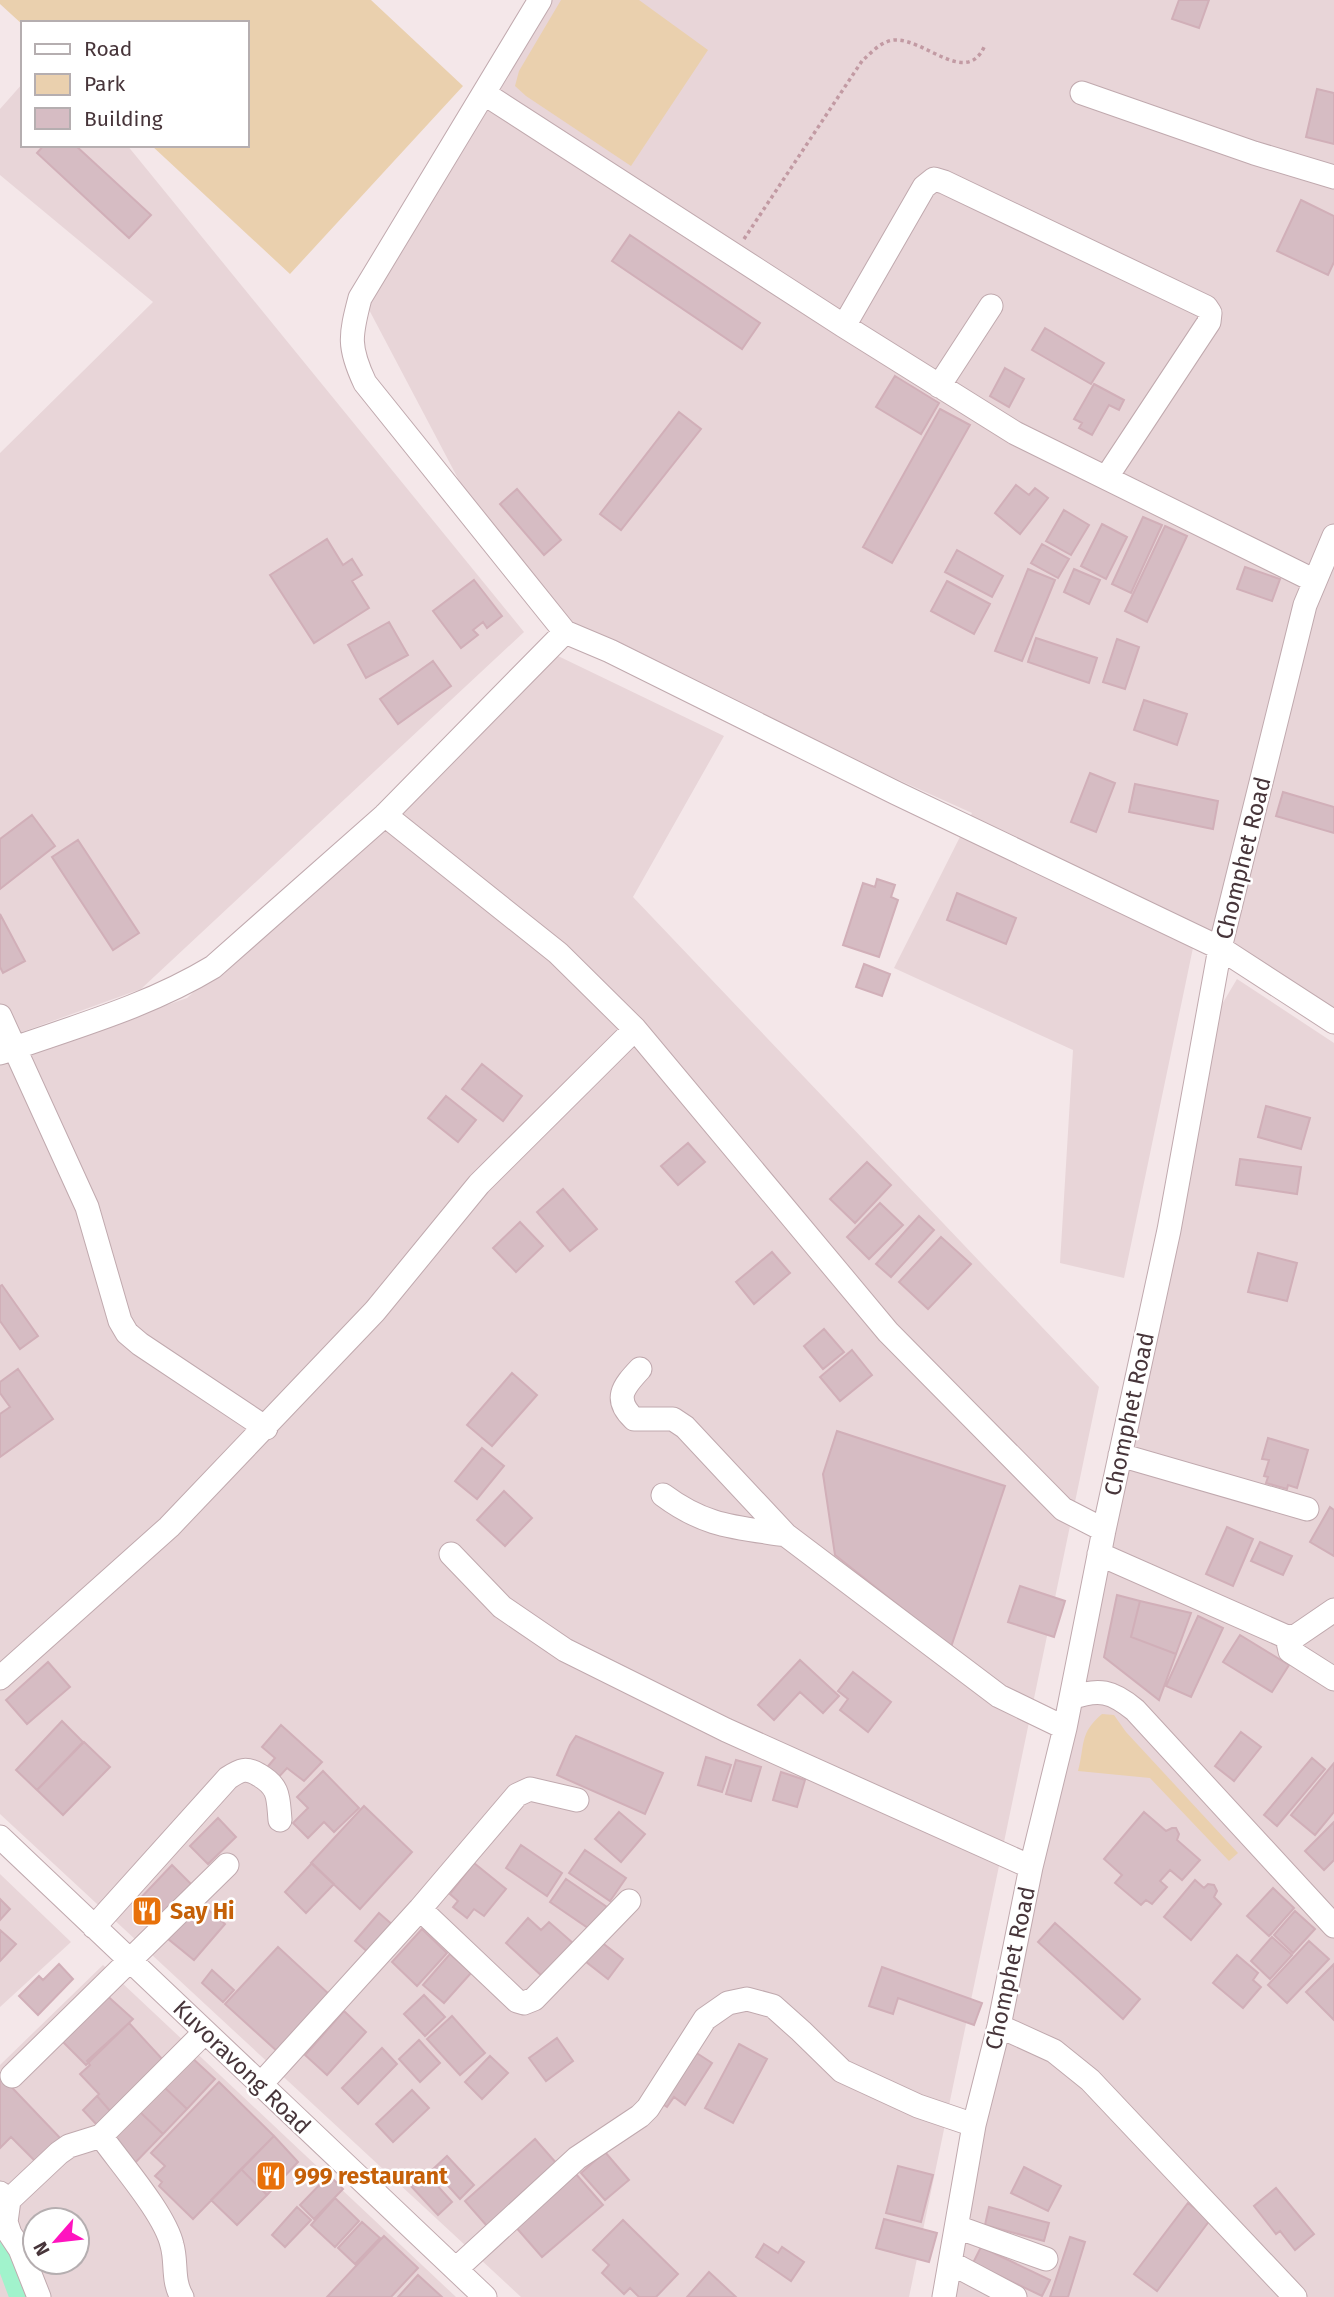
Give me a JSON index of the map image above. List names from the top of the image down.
{
  "streets": {
    "street": ["Chomphet Road", "Kuvoravong Road"]
  },
  "places": {
    "restaurant": ["Say Hi", "999 restaurant"]
  },
  "legend": ["Road", "Park", "Building"],
  "north": "bottom left"
}
